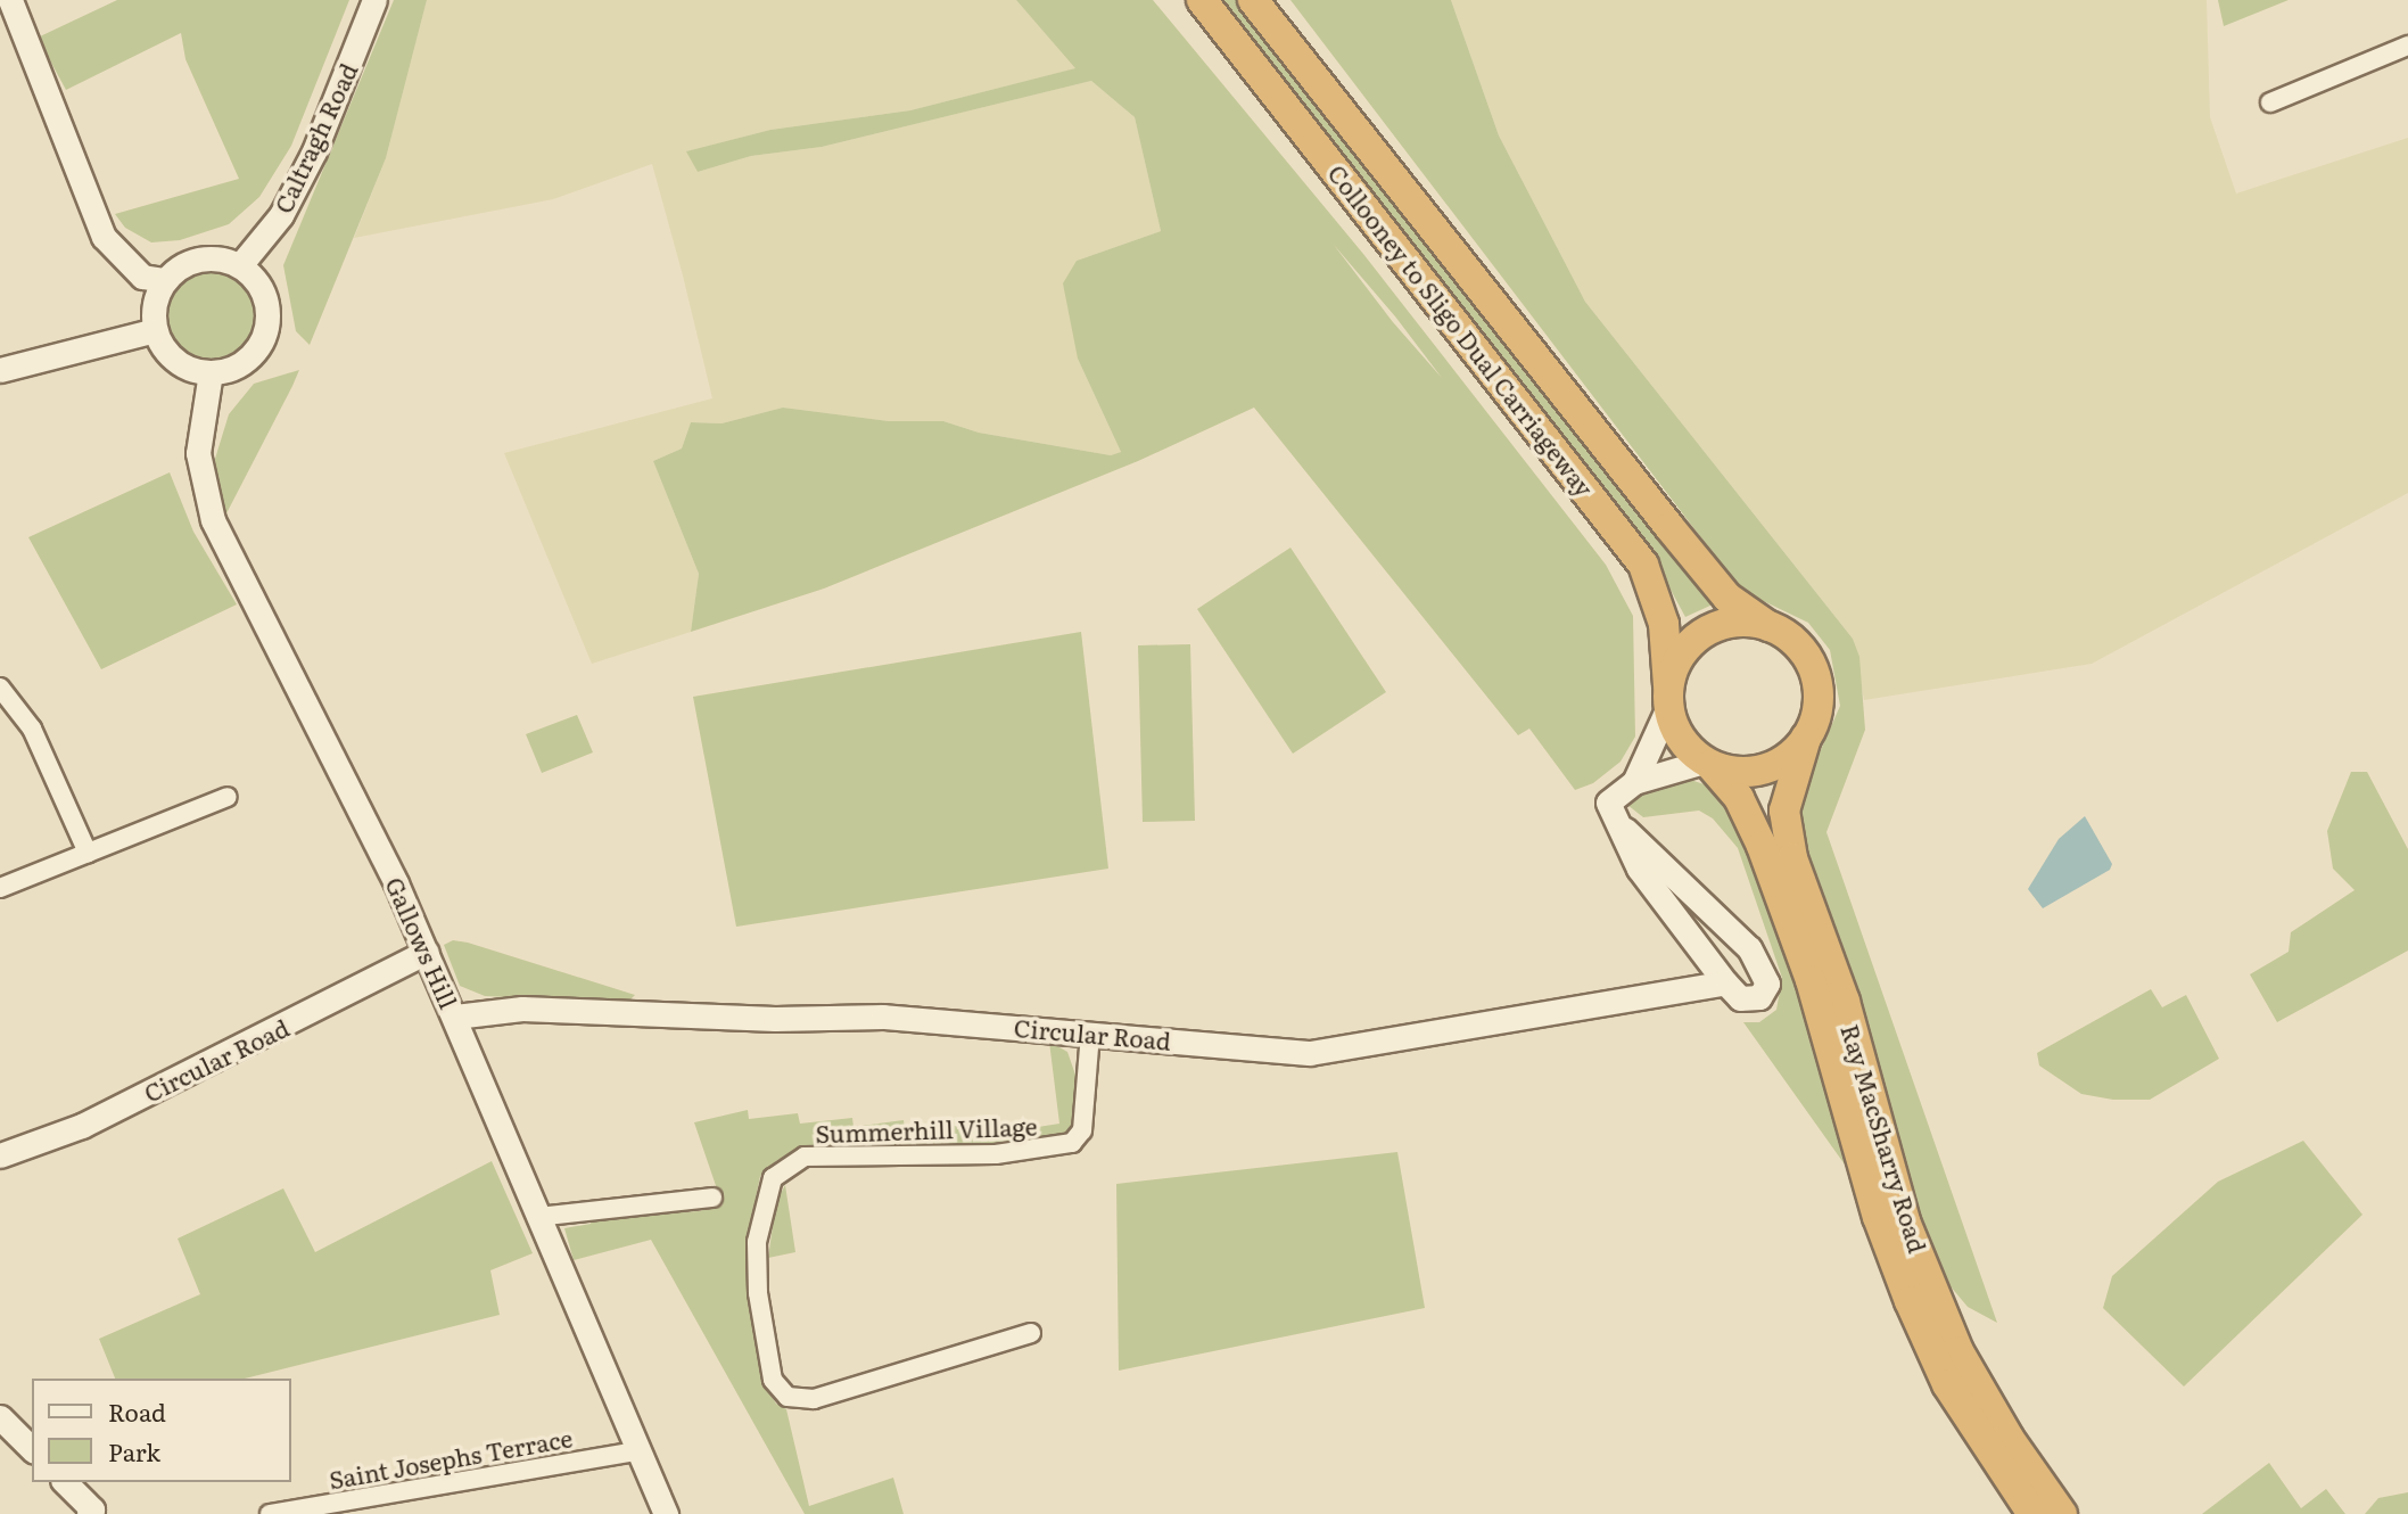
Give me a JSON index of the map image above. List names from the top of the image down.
{
  "streets": {
    "highway": ["Collooney to Sligo Dual Carriageway", "Ray MacSharry Road"],
    "street": [
      "Caltragh Road",
      "Gallows Hill",
      "Circular Road",
      "Summerhill Village",
      "Saint Josephs Terrace"
    ]
  },
  "crossings": [
    ["Caltragh Road", "Gallows Hill"],
    ["Collooney to Sligo Dual Carriageway", "Ray MacSharry Road"],
    ["Gallows Hill", "Circular Road"],
    ["Gallows Hill", "Saint Josephs Terrace"],
    ["Circular Road", "Summerhill Village"]
  ],
  "legend": ["Road", "Park"]
}
